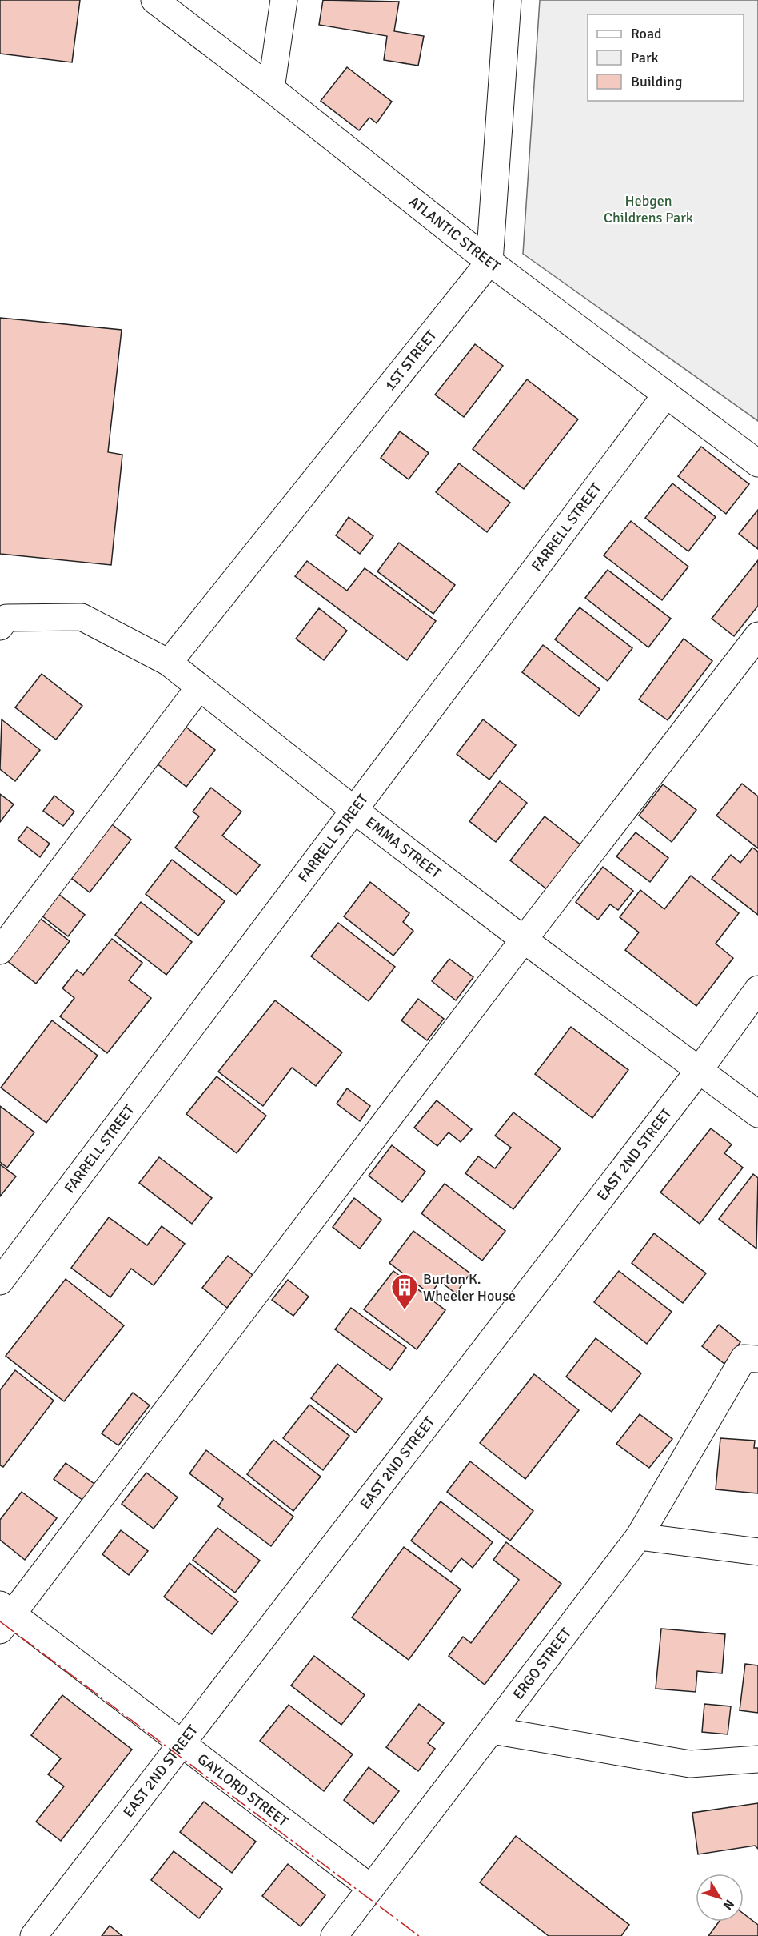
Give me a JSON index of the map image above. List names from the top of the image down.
{
  "streets": {
    "street": [
      "ATLANTIC STREET",
      "1ST STREET",
      "FARRELL STREET",
      "EMMA STREET",
      "EAST 2ND STREET",
      "ERGO STREET",
      "GAYLORD STREET"
    ]
  },
  "crossings": [
    ["ATLANTIC STREET", "1ST STREET"],
    ["ATLANTIC STREET", "FARRELL STREET"],
    ["1ST STREET", "EMMA STREET"],
    ["FARRELL STREET", "EMMA STREET"],
    ["EMMA STREET", "EAST 2ND STREET"],
    ["EAST 2ND STREET", "GAYLORD STREET"],
    ["ERGO STREET", "GAYLORD STREET"]
  ],
  "parks": ["Hebgen Childrens Park"],
  "places": {
    "building": ["Burton K. Wheeler House"]
  },
  "legend": ["Road", "Park", "Building"],
  "north": "bottom right"
}
